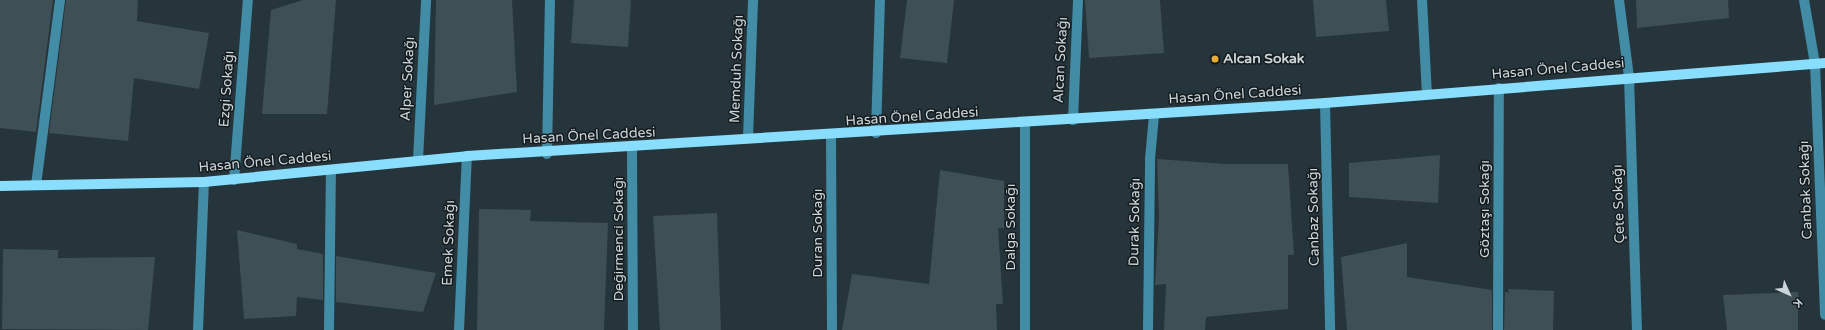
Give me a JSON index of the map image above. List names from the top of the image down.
{
  "streets": {
    "main road": ["Hasan Önel Caddesi"],
    "street": [
      "Alcan Sokağı",
      "Memduh Sokağı",
      "Alper Sokağı",
      "Ezgi Sokağı",
      "Canbak Sokağı",
      "Çete Sokağı",
      "Göztaşı Sokağı",
      "Canbaz Sokağı",
      "Durak Sokağı",
      "Dalga Sokağı",
      "Duran Sokağı",
      "Değirmenci Sokağı",
      "Emek Sokağı"
    ]
  },
  "crossings": [
    ["Alcan Sokağı", "Hasan Önel Caddesi"],
    ["Memduh Sokağı", "Hasan Önel Caddesi"],
    ["Hasan Önel Caddesi", "Alper Sokağı"],
    ["Hasan Önel Caddesi", "Ezgi Sokağı"],
    ["Hasan Önel Caddesi", "Canbak Sokağı"],
    ["Hasan Önel Caddesi", "Çete Sokağı"],
    ["Hasan Önel Caddesi", "Göztaşı Sokağı"],
    ["Hasan Önel Caddesi", "Canbaz Sokağı"],
    ["Hasan Önel Caddesi", "Durak Sokağı"],
    ["Hasan Önel Caddesi", "Dalga Sokağı"],
    ["Hasan Önel Caddesi", "Duran Sokağı"],
    ["Hasan Önel Caddesi", "Değirmenci Sokağı"],
    ["Hasan Önel Caddesi", "Emek Sokağı"]
  ],
  "places": ["Alcan Sokak"],
  "north": "bottom right"
}
